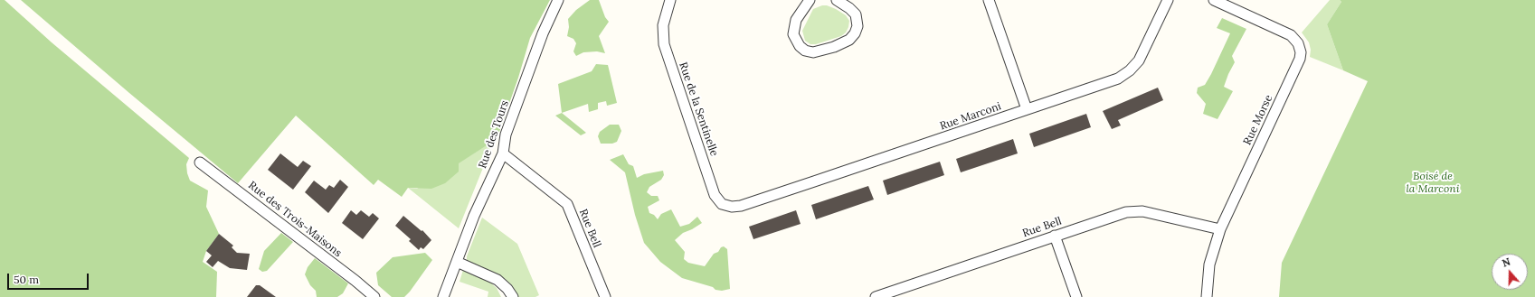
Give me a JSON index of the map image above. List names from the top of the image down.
{
  "streets": {
    "street": [
      "Rue de la Sentinelle",
      "Rue Marconi",
      "Rue Morse",
      "Rue des Tours",
      "Rue des Trois-Maisons",
      "Rue Bell"
    ]
  },
  "crossings": [
    ["Rue de la Sentinelle", "Rue Marconi"],
    ["Rue Morse", "Rue Bell"],
    ["Rue des Tours", "Rue Bell"]
  ],
  "parks": ["Boisé de la Marconi"],
  "scale_bar": "50 m",
  "north": "top"
}
